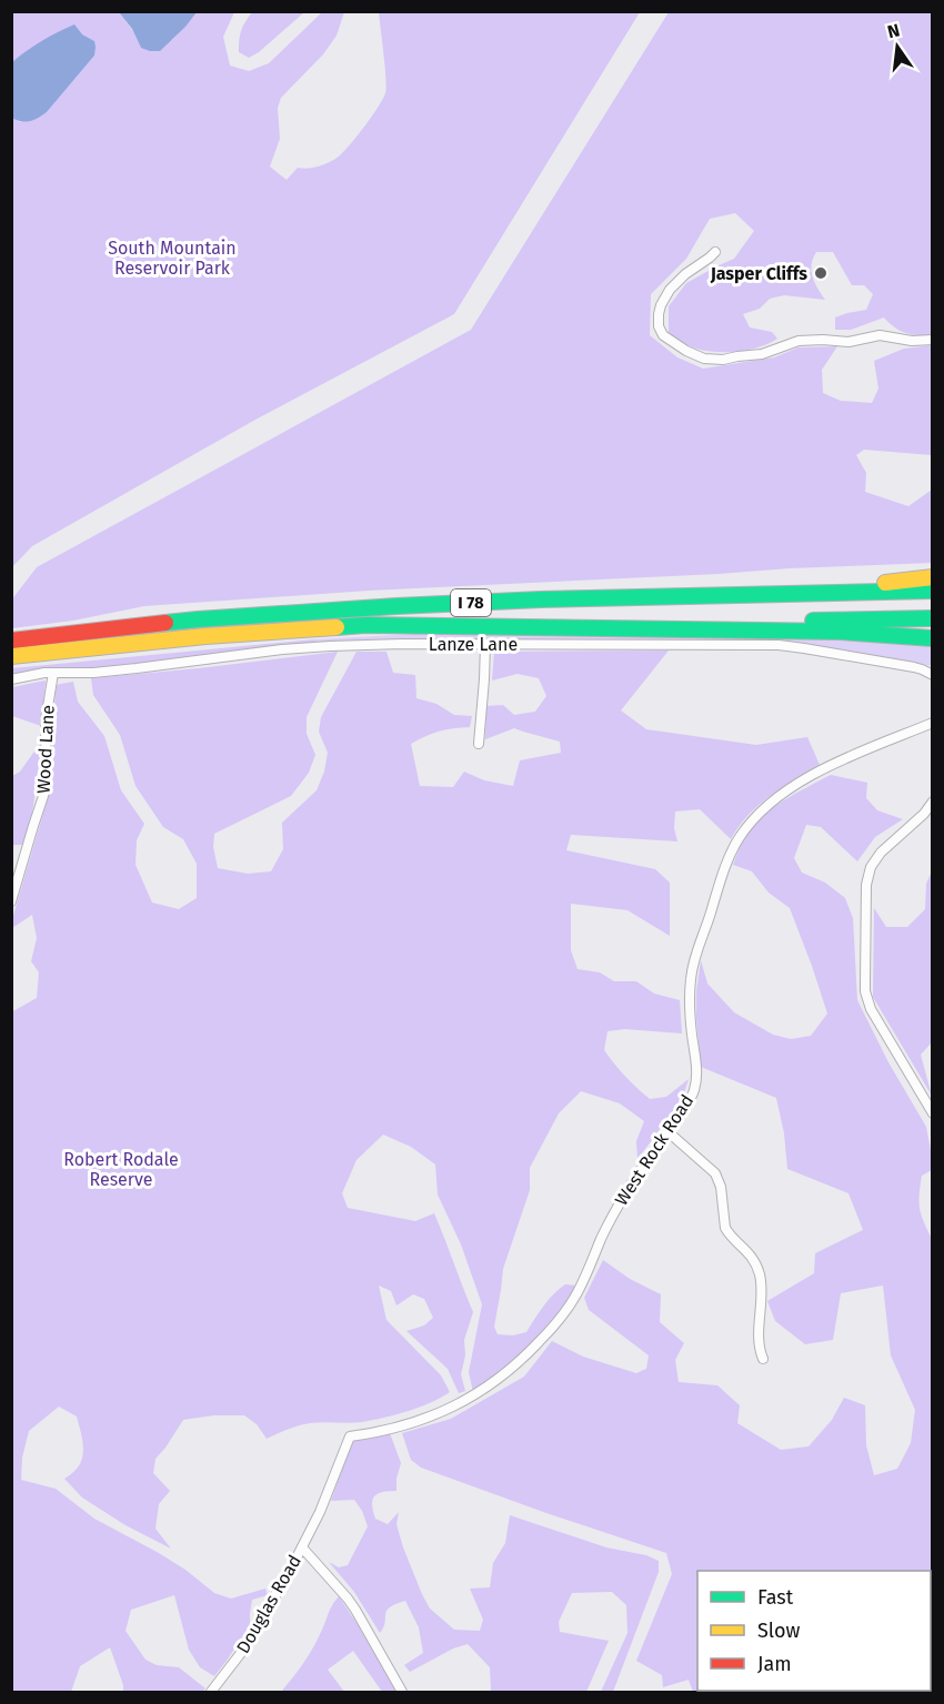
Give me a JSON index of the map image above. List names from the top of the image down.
{
  "streets": {
    "highway": ["I 78"],
    "street": [
      "Lanze Lane",
      "Wood Lane",
      "West Rock Road",
      "Douglas Road"
    ]
  },
  "crossings": [
    ["Lanze Lane", "Wood Lane"],
    ["West Rock Road", "Douglas Road"]
  ],
  "parks": ["South Mountain Reservoir Park", "Robert Rodale Reserve"],
  "places": ["Jasper Cliffs"],
  "legend": ["Fast", "Slow", "Jam"],
  "north": "top"
}
